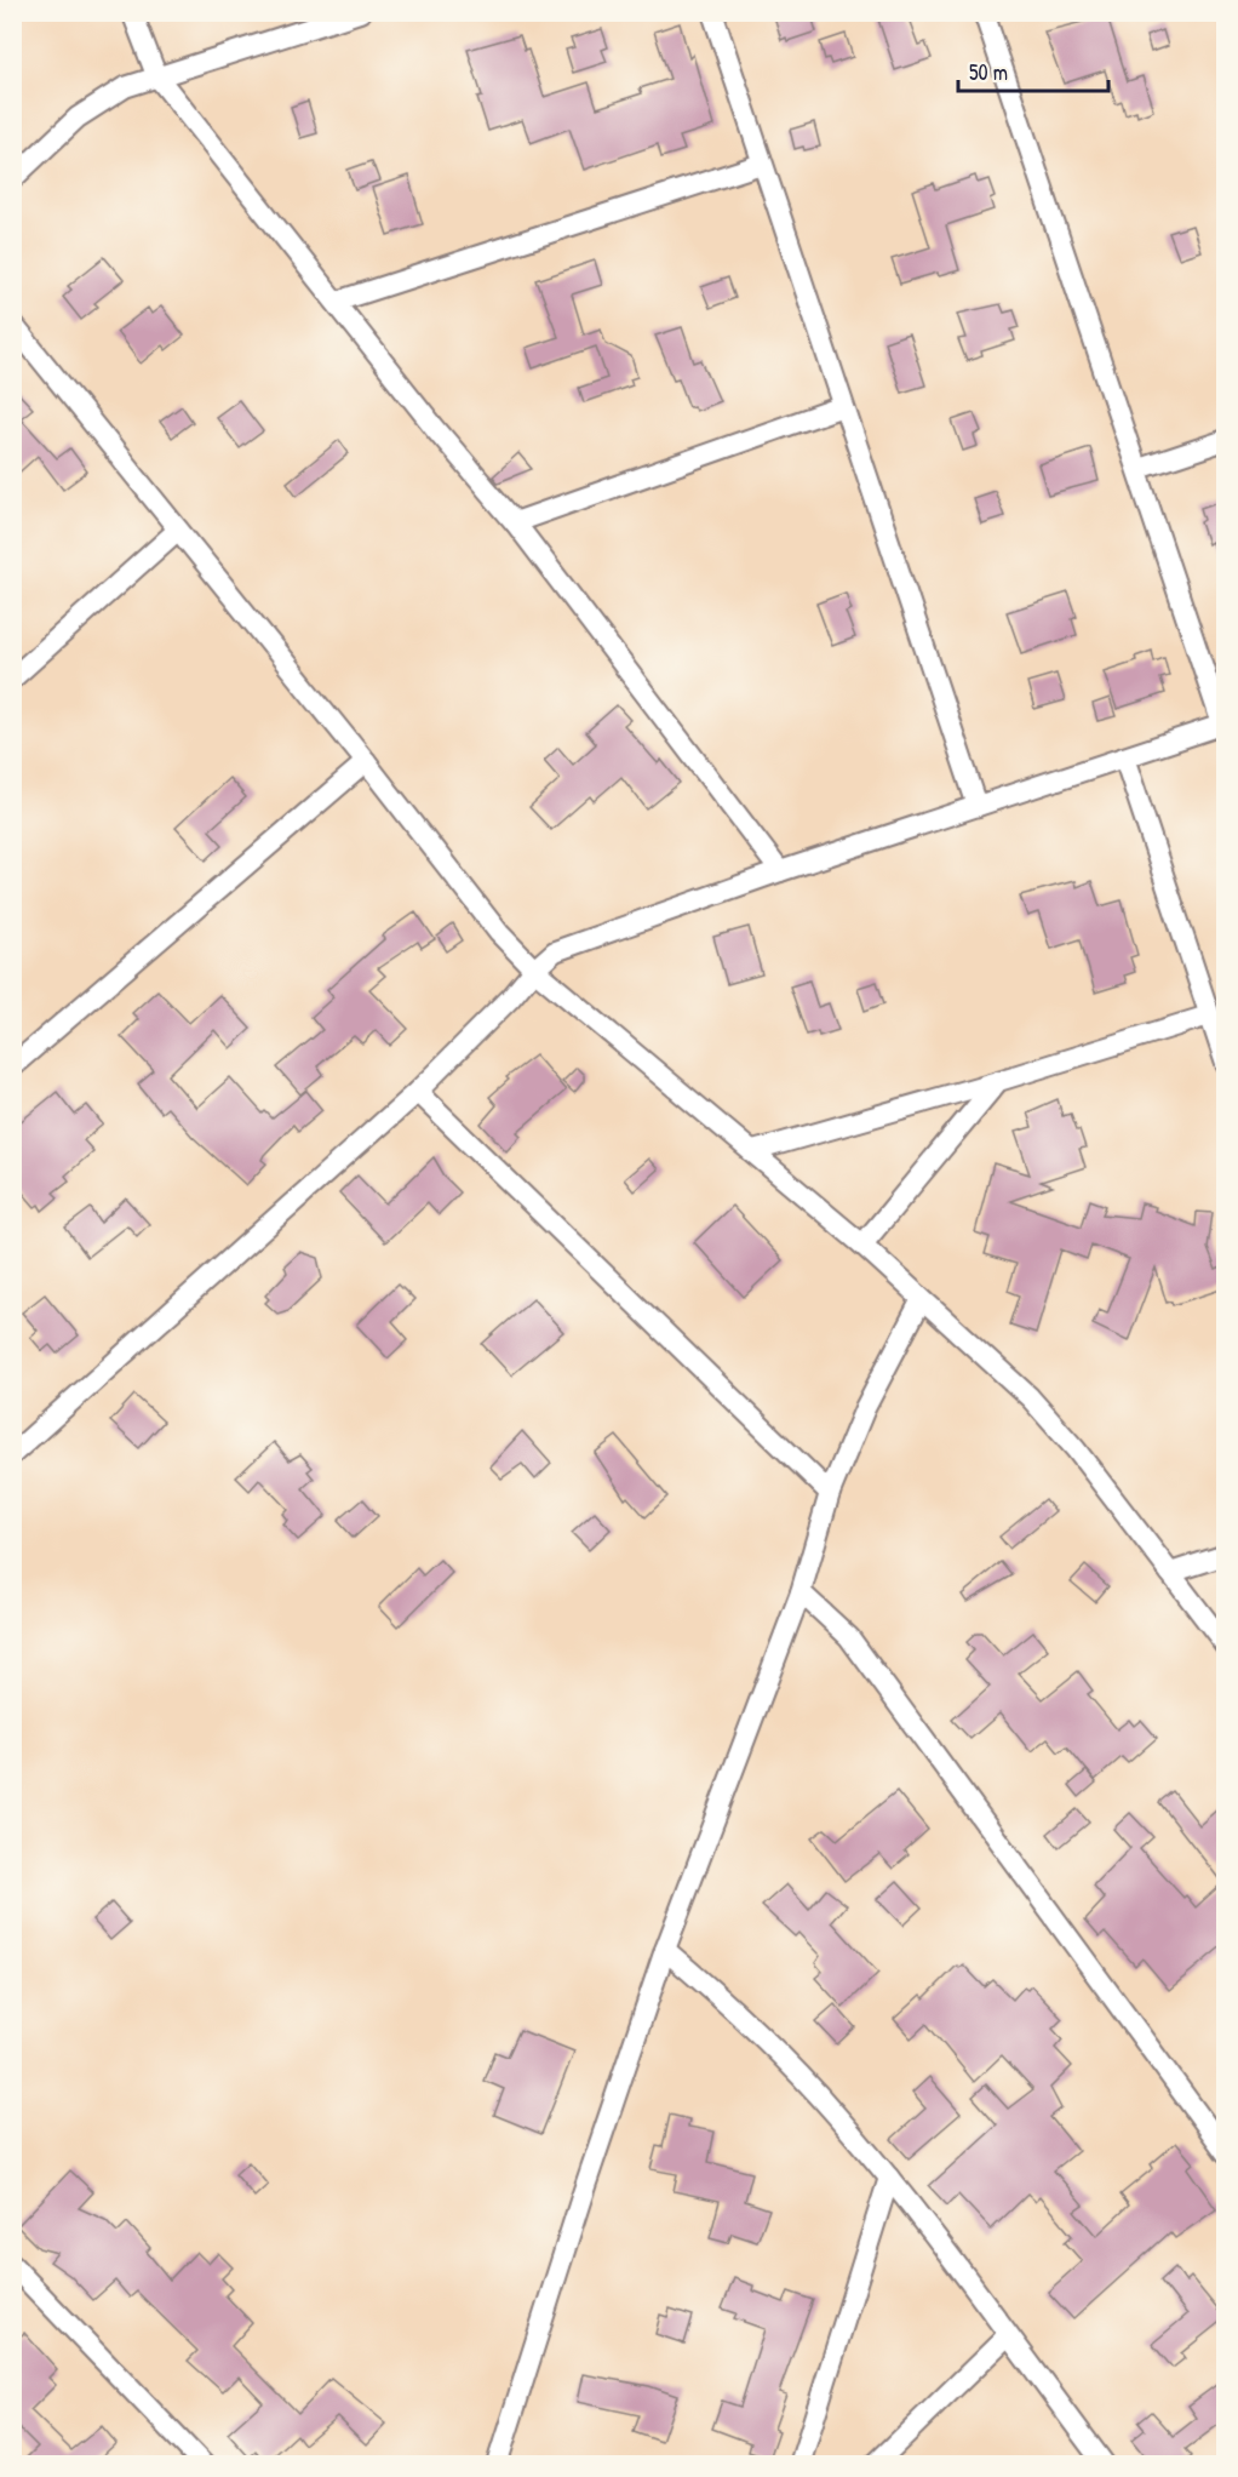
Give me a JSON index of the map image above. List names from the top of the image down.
{
  "scale_bar": "50 m"
}
